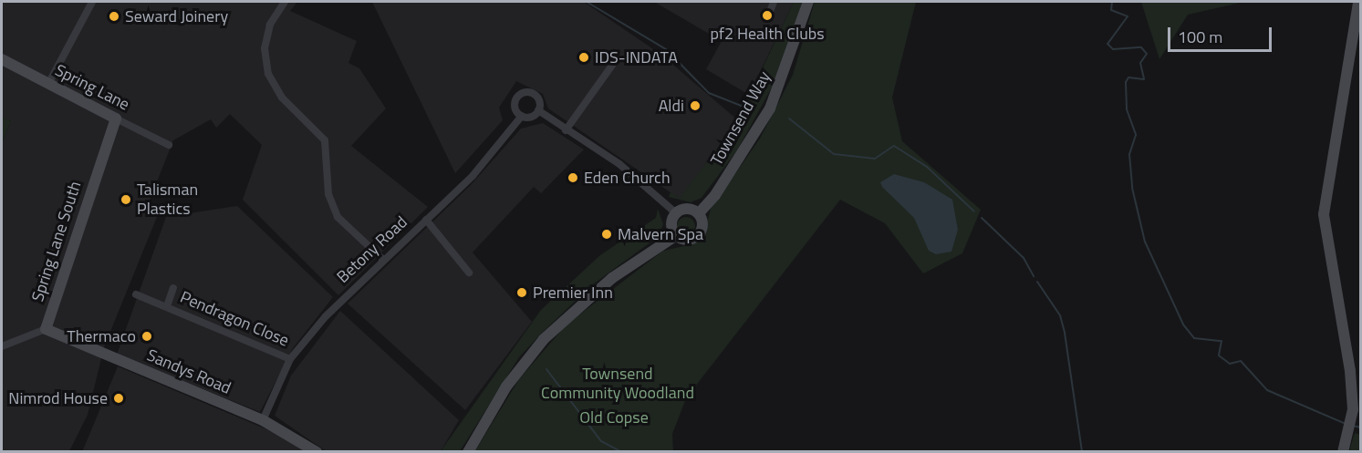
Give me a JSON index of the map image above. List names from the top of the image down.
{
  "streets": {
    "street": [
      "Spring Lane",
      "Townsend Way",
      "Spring Lane South",
      "Betony Road",
      "Pendragon Close",
      "Sandys Road"
    ]
  },
  "crossings": [
    ["Spring Lane", "Spring Lane South"],
    ["Spring Lane South", "Sandys Road"],
    ["Betony Road", "Pendragon Close"],
    ["Betony Road", "Sandys Road"]
  ],
  "parks": ["Townsend Community Woodland", "Old Copse"],
  "places": [
    "pf2 Health Clubs",
    "Seward Joinery",
    "IDS-INDATA",
    "Aldi",
    "Eden Church",
    "Talisman Plastics",
    "Malvern Spa",
    "Premier Inn",
    "Thermaco",
    "Nimrod House"
  ],
  "scale_bar": "100 m"
}
